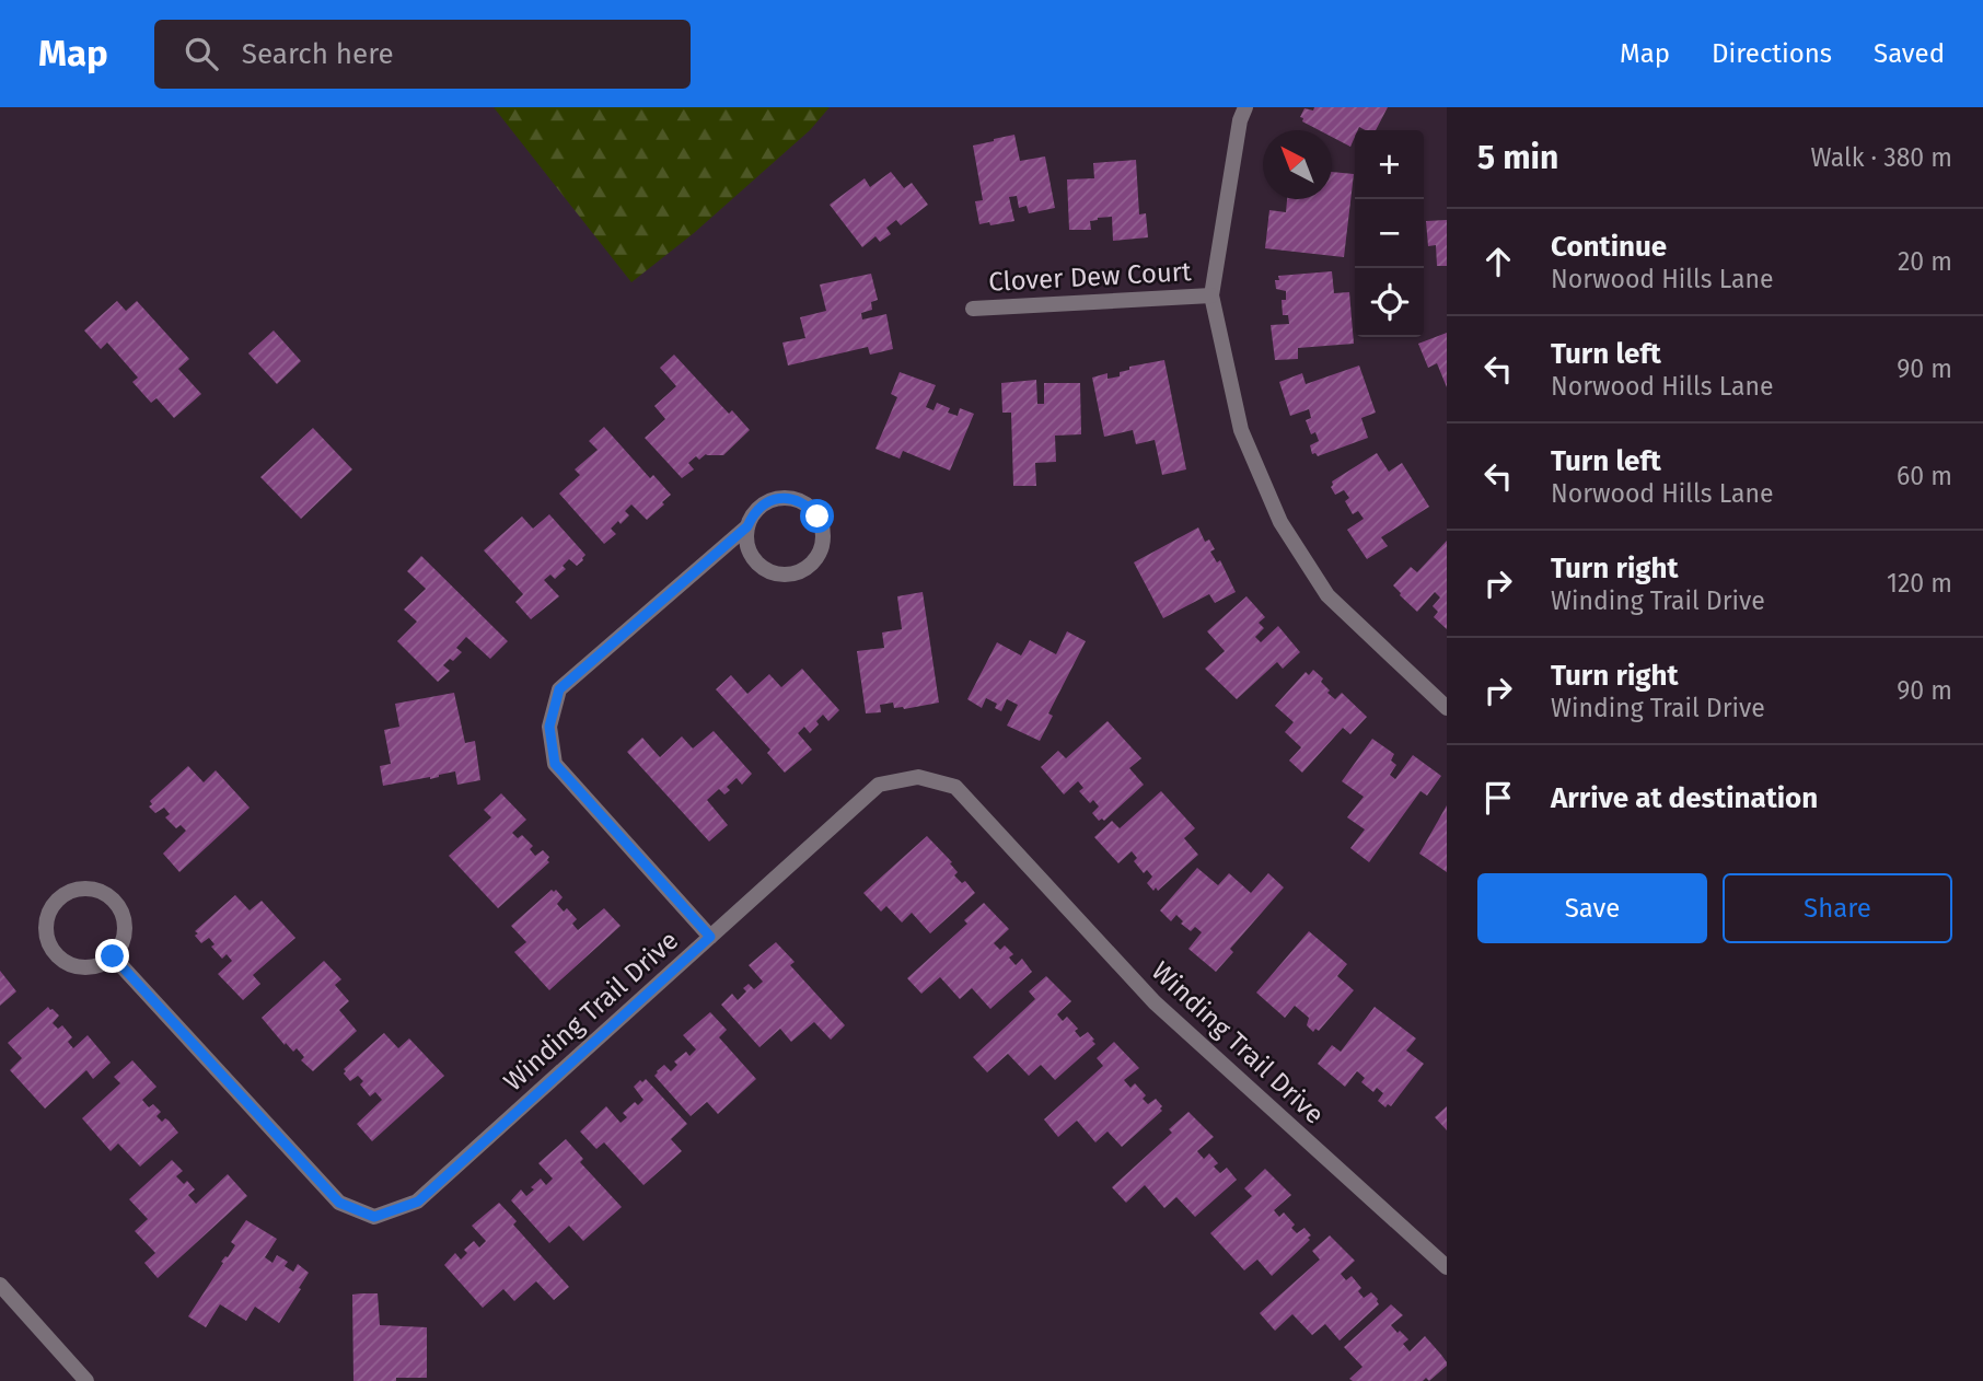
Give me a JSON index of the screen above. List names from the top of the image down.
{
  "streets": {
    "street": ["Clover Dew Court", "Winding Trail Drive"]
  },
  "north": "top left",
  "page": {
    "header": "Map",
    "search": "Search here",
    "nav": ["Map", "Directions", "Saved"],
    "heading": ["5 min", "Walk · 380 m"],
    "map_buttons": ["+", "−"],
    "list": [
      ["Continue", "Norwood Hills Lane", "20 m"],
      ["Turn left", "Norwood Hills Lane", "90 m"],
      ["Turn left", "Norwood Hills Lane", "60 m"],
      ["Turn right", "Winding Trail Drive", "120 m"],
      ["Turn right", "Winding Trail Drive", "90 m"],
      "Arrive at destination"
    ],
    "buttons": ["Save", "Share"]
  }
}
